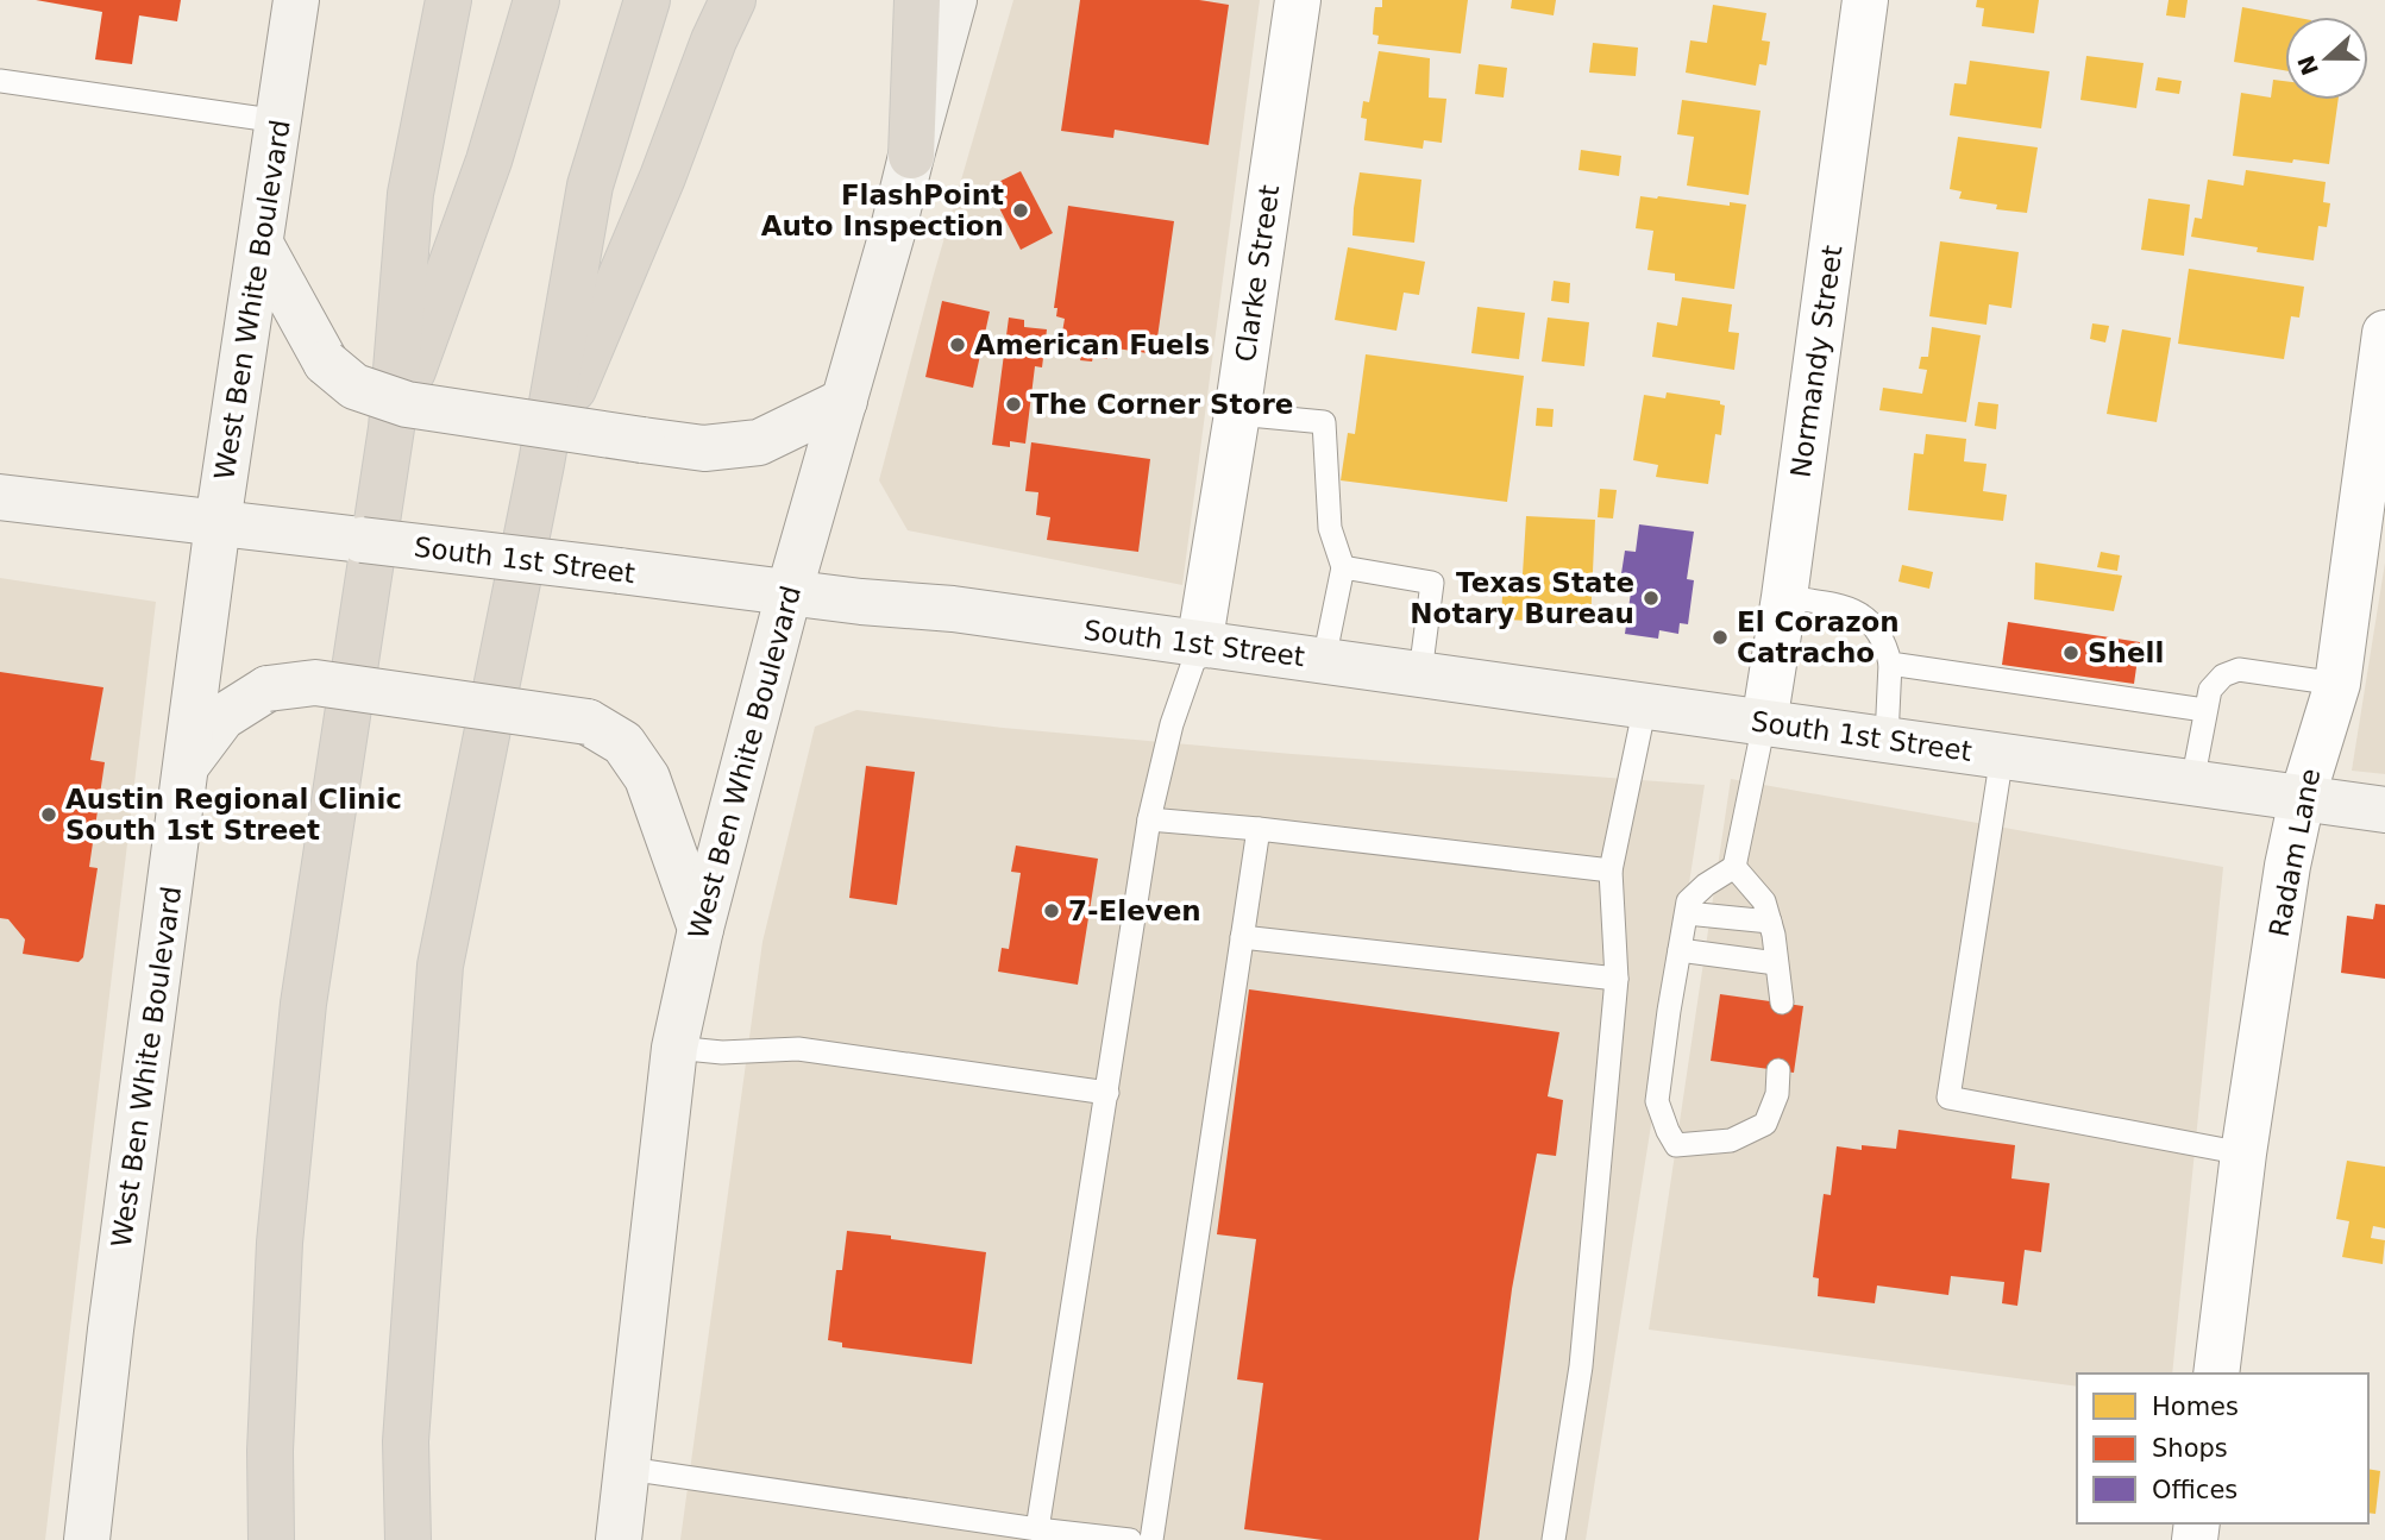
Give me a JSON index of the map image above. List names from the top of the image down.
{
  "streets": {
    "main road": ["West Ben White Boulevard", "South 1st Street"],
    "street": ["Clarke Street", "Normandy Street", "Radam Lane"]
  },
  "crossings": [
    ["Clarke Street", "South 1st Street"],
    ["West Ben White Boulevard", "South 1st Street"],
    ["Normandy Street", "South 1st Street"],
    ["South 1st Street", "Radam Lane"]
  ],
  "places": [
    "FlashPoint Auto Inspection",
    "American Fuels",
    "The Corner Store",
    "Texas State Notary Bureau",
    "El Corazon Catracho",
    "Shell",
    "Austin Regional Clinic South 1st Street",
    "7-Eleven"
  ],
  "legend": ["Homes", "Shops", "Offices"],
  "north": "left"
}
